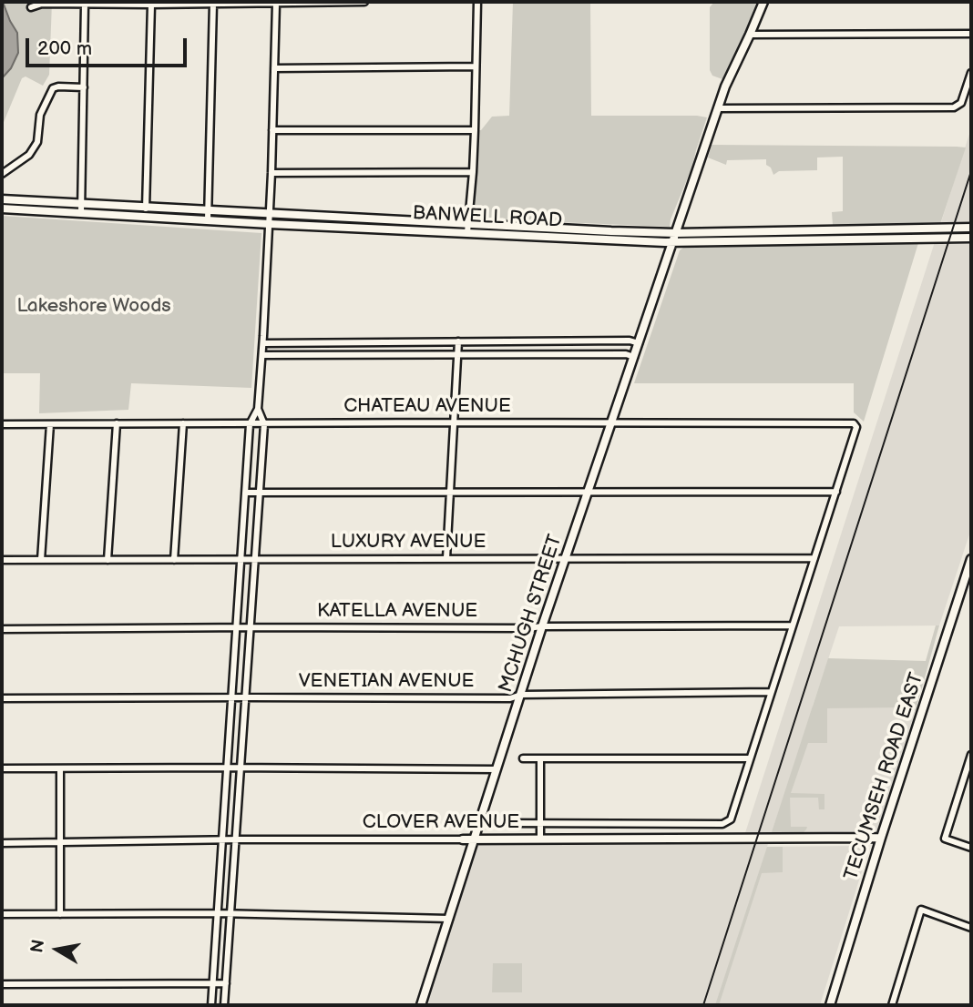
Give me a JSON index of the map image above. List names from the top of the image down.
{
  "streets": {
    "main road": [
      "BANWELL ROAD",
      "MCHUGH STREET",
      "TECUMSEH ROAD EAST",
      "CLOVER AVENUE"
    ],
    "street": [
      "CHATEAU AVENUE",
      "LUXURY AVENUE",
      "KATELLA AVENUE",
      "VENETIAN AVENUE"
    ]
  },
  "crossings": [
    ["BANWELL ROAD", "MCHUGH STREET"],
    ["CHATEAU AVENUE", "MCHUGH STREET"],
    ["LUXURY AVENUE", "MCHUGH STREET"],
    ["KATELLA AVENUE", "MCHUGH STREET"],
    ["MCHUGH STREET", "VENETIAN AVENUE"],
    ["MCHUGH STREET", "CLOVER AVENUE"],
    ["TECUMSEH ROAD EAST", "CLOVER AVENUE"]
  ],
  "parks": ["Lakeshore Woods"],
  "scale_bar": "200 m",
  "north": "left"
}
